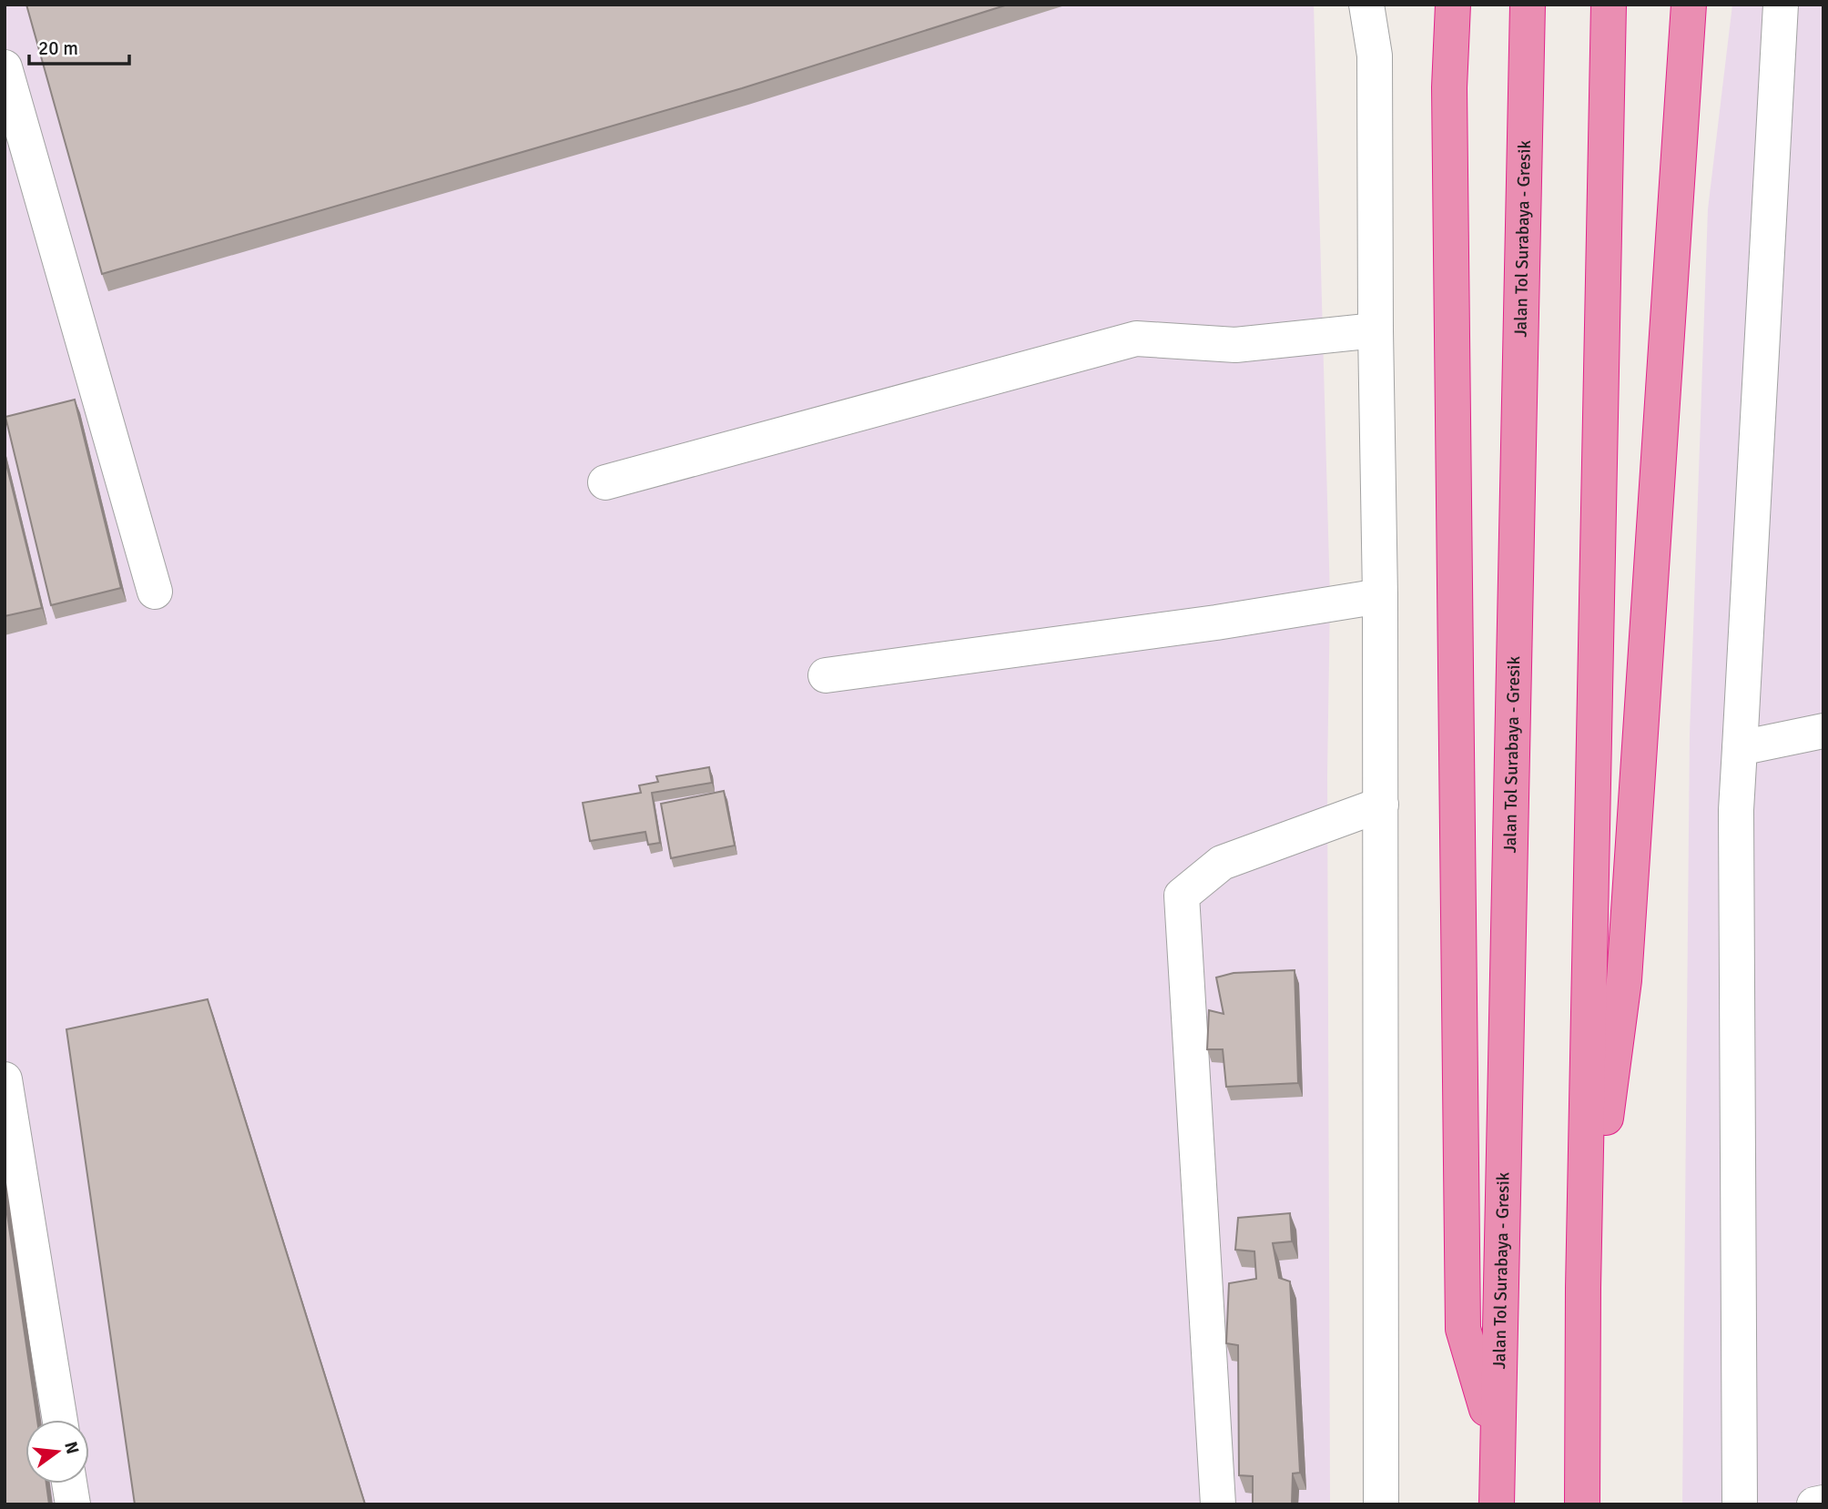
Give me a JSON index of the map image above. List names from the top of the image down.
{
  "streets": {
    "highway": ["Jalan Tol Surabaya - Gresik"]
  },
  "scale_bar": "20 m",
  "north": "right"
}
